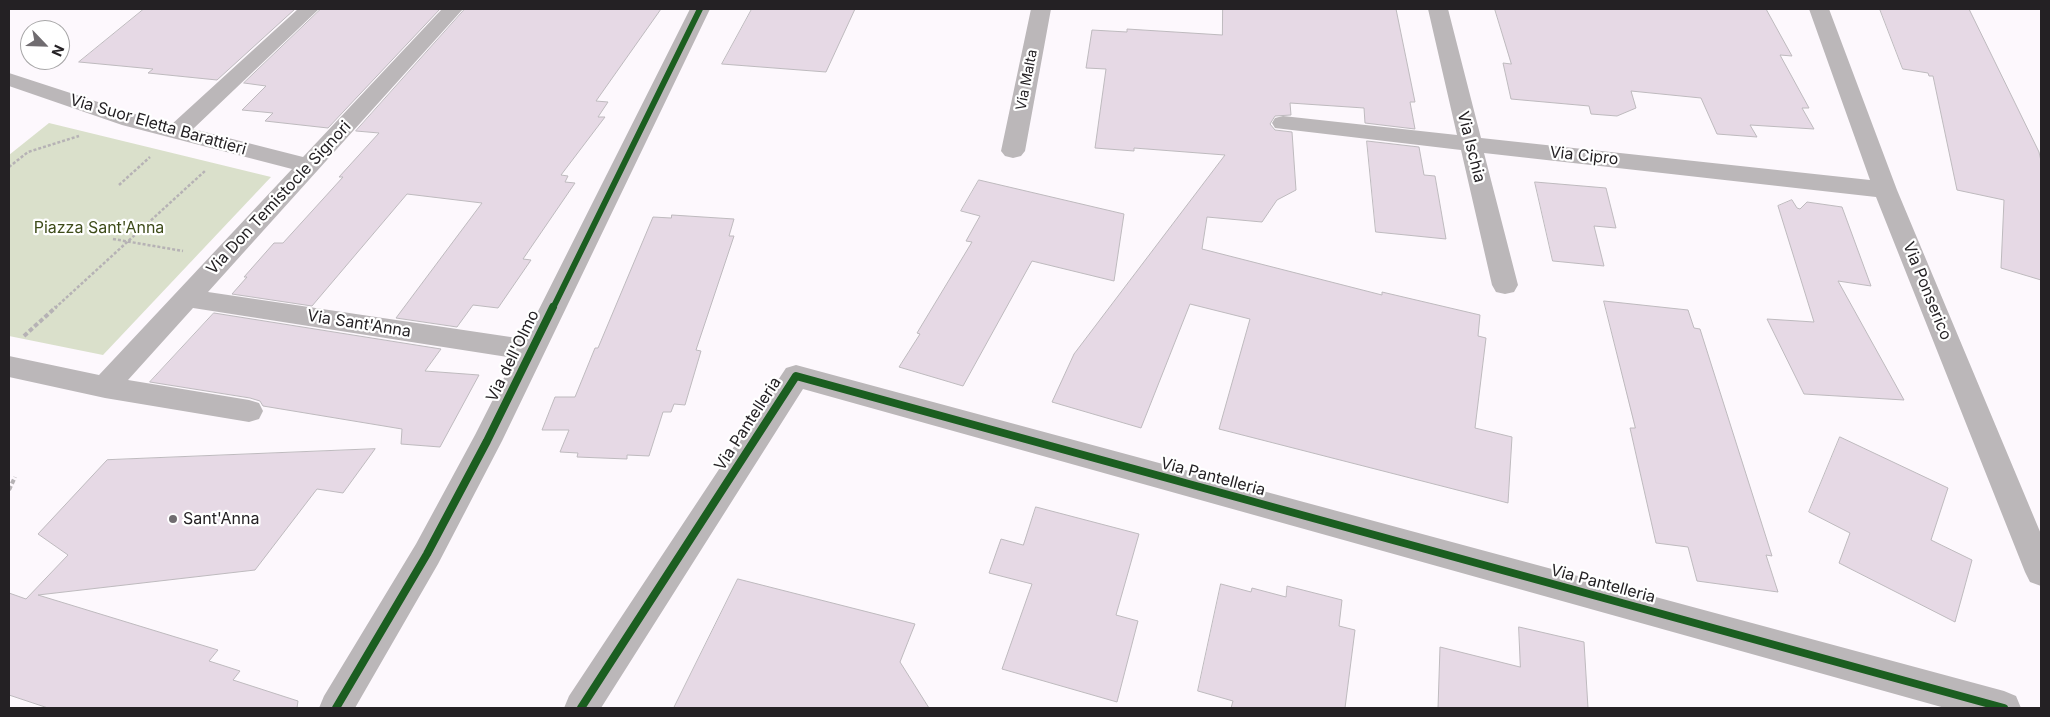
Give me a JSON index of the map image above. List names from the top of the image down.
{
  "streets": {
    "street": [
      "Via Malta",
      "Via Suor Eletta Barattieri",
      "Via Ischia",
      "Via Cipro",
      "Via Don Temistocle Signori",
      "Via Ponserico",
      "Via Sant'Anna",
      "Via dell'Olmo",
      "Via Pantelleria"
    ]
  },
  "crossings": [
    ["Via Suor Eletta Barattieri", "Via Don Temistocle Signori"],
    ["Via Ischia", "Via Cipro"],
    ["Via Cipro", "Via Ponserico"],
    ["Via Don Temistocle Signori", "Via Sant'Anna"],
    ["Via Sant'Anna", "Via dell'Olmo"]
  ],
  "parks": ["Piazza Sant'Anna"],
  "places": ["Sant'Anna"],
  "north": "bottom right"
}
